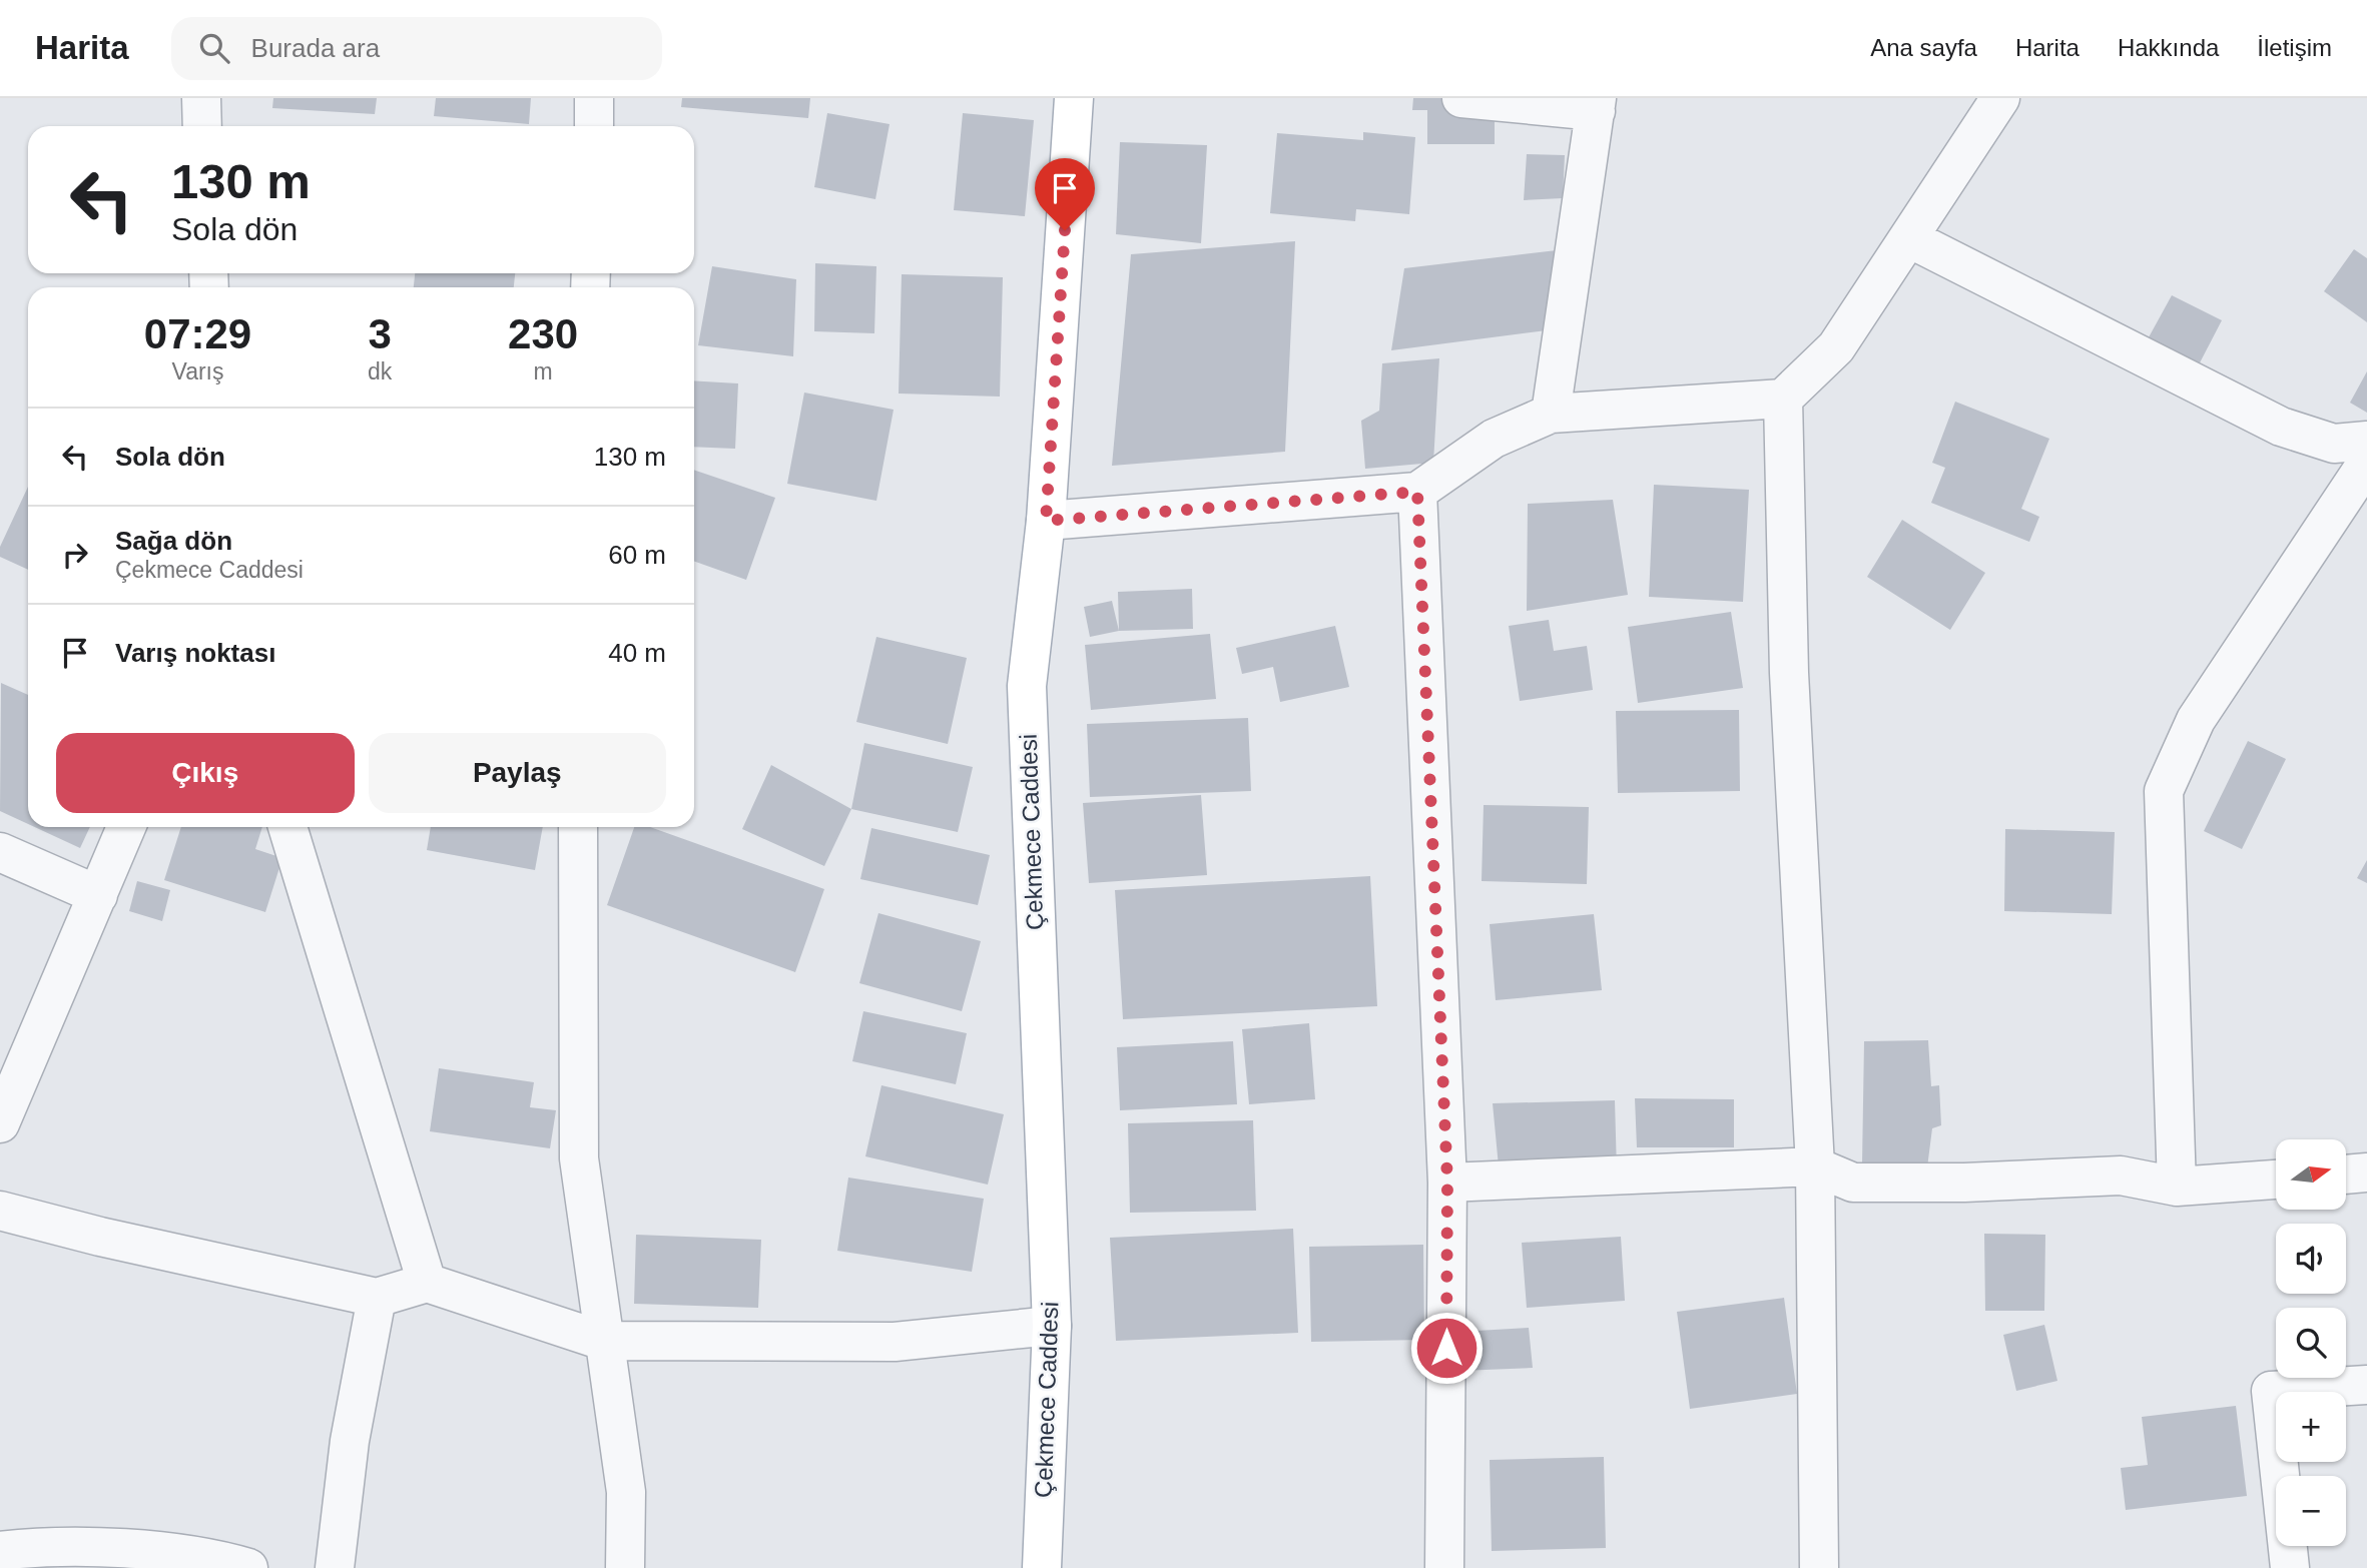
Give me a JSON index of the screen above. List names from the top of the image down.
{
  "streets": {
    "main road": ["Çekmece Caddesi"]
  },
  "north": "right",
  "page": {
    "header": "Harita",
    "search": "Burada ara",
    "nav": [
      "Ana sayfa",
      "Harita",
      "Hakkında",
      "İletişim"
    ],
    "turn": ["130 m", "Sola dön"],
    "eta": [
      "07:29",
      "Varış",
      "3",
      "dk",
      "230",
      "m"
    ],
    "list": [
      {
        "name": "Sola dön",
        "value": "130 m"
      },
      {
        "name": "Sağa dön",
        "note": "Çekmece Caddesi",
        "value": "60 m"
      },
      {
        "name": "Varış noktası",
        "value": "40 m"
      }
    ],
    "buttons": ["Çıkış", "Paylaş"],
    "map_buttons": ["+", "−"]
  }
}
